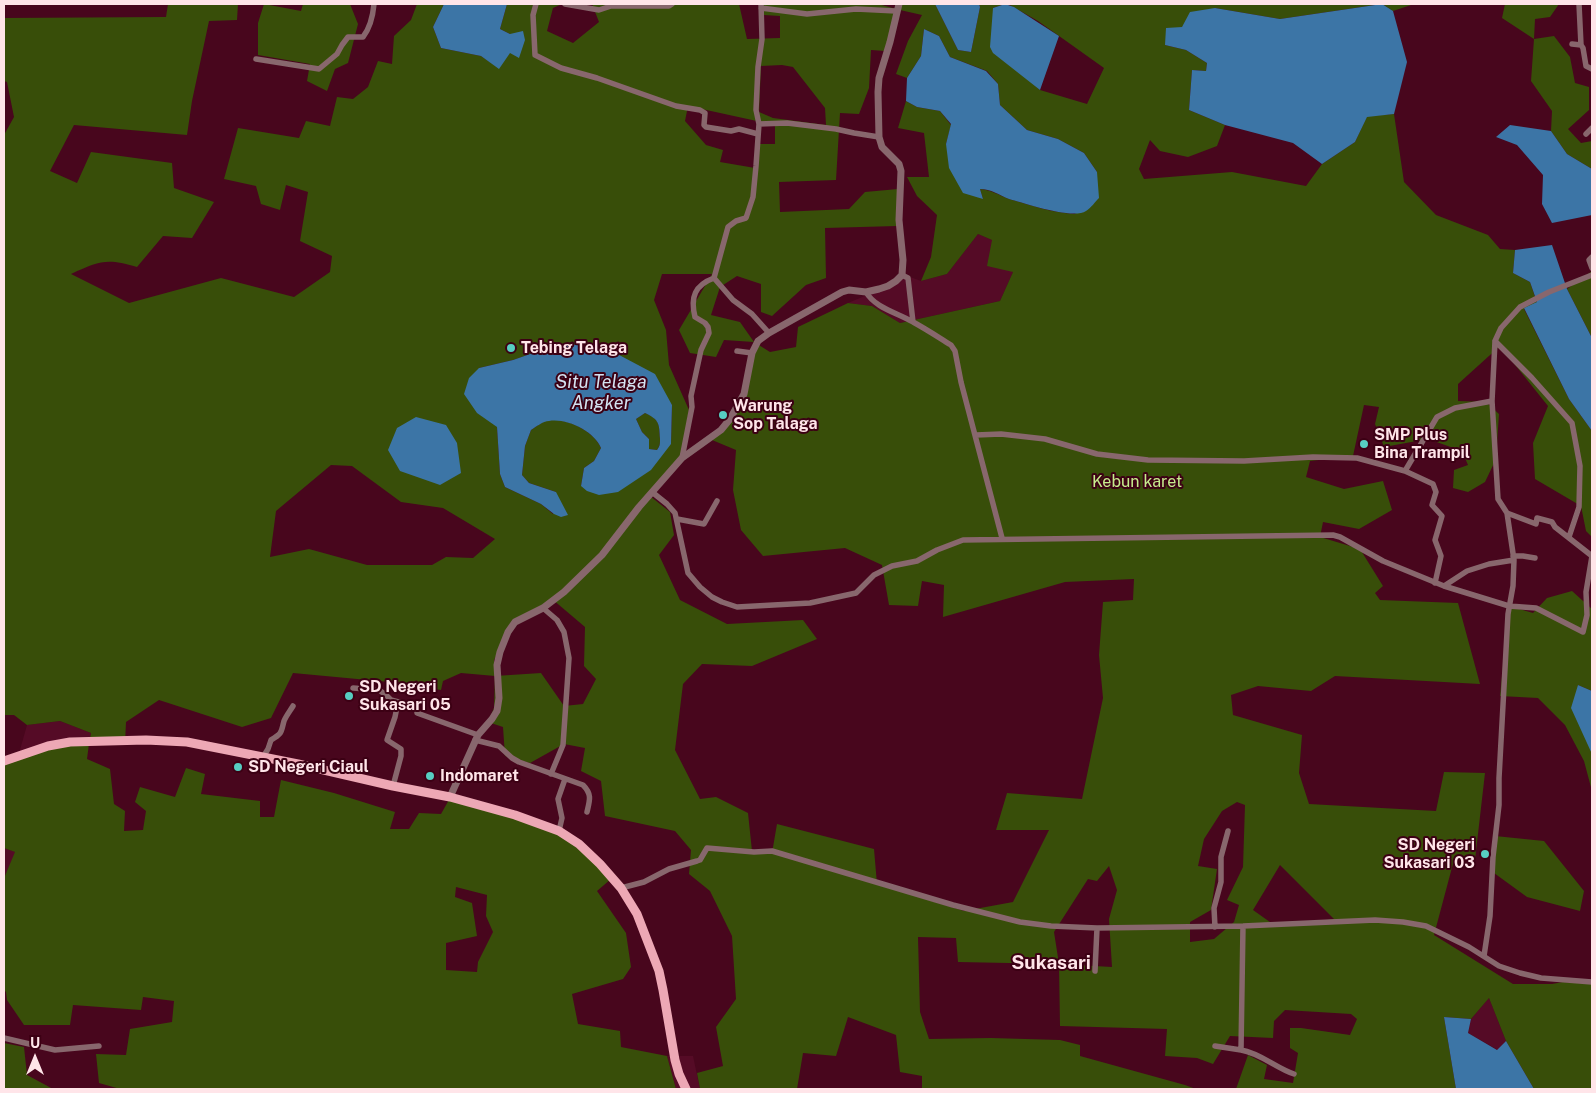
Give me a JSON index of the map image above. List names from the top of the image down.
{
  "districts": ["Sukasari"],
  "water": ["Situ Telaga Angker"],
  "parks": ["Kebun karet"],
  "places": [
    "Tebing Telaga",
    "Warung Sop Talaga",
    "SMP Plus Bina Trampil",
    "SD Negeri Sukasari 05",
    "SD Negeri Ciaul",
    "Indomaret",
    "SD Negeri Sukasari 03"
  ],
  "north": "top"
}
